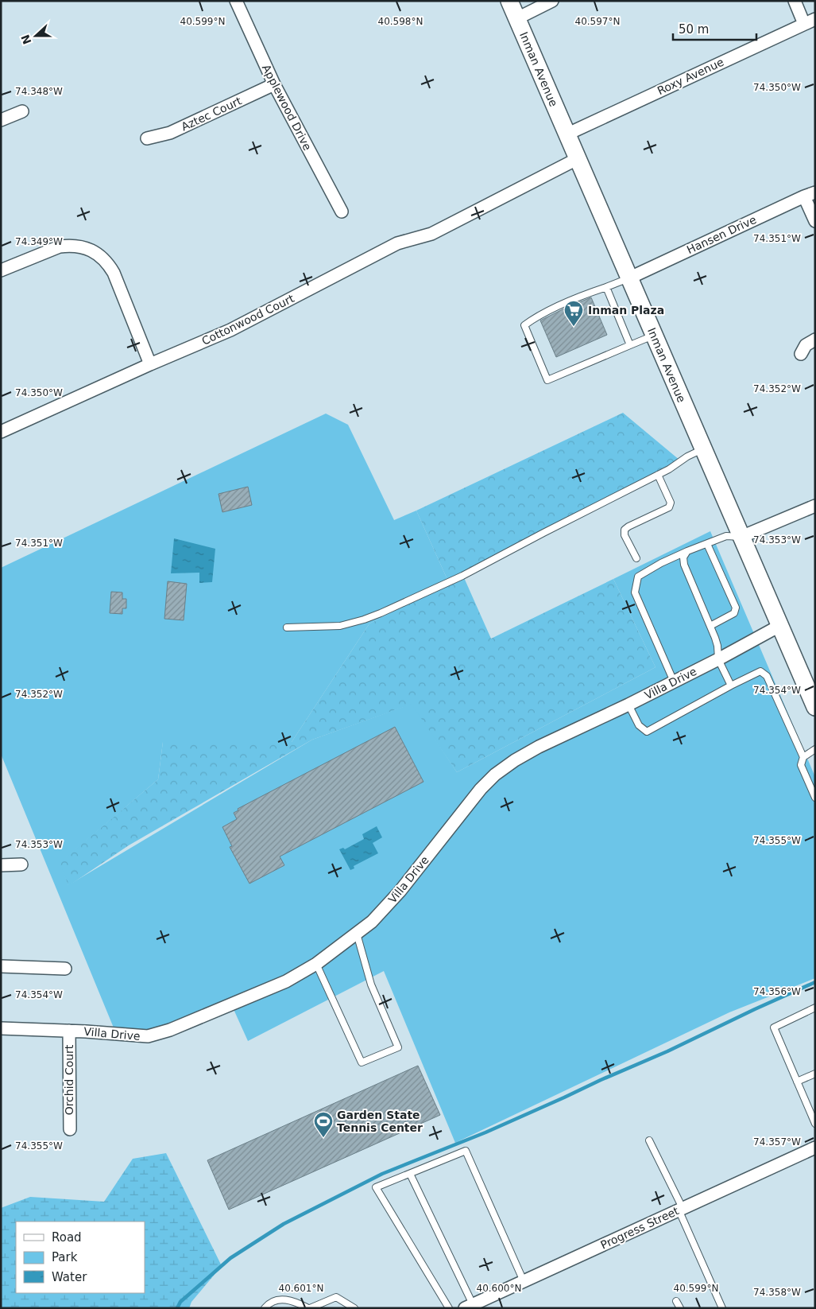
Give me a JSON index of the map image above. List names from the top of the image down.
{
  "streets": {
    "main road": ["Inman Avenue"],
    "street": [
      "Roxy Avenue",
      "Applewood Drive",
      "Aztec Court",
      "Hansen Drive",
      "Cottonwood Court",
      "Villa Drive",
      "Orchid Court",
      "Progress Street"
    ]
  },
  "crossings": [
    ["Inman Avenue", "Roxy Avenue"],
    ["Inman Avenue", "Hansen Drive"],
    ["Inman Avenue", "Cottonwood Court"],
    ["Inman Avenue", "Villa Drive"],
    ["Applewood Drive", "Aztec Court"],
    ["Villa Drive", "Orchid Court"]
  ],
  "places": {
    "supermarket": ["Inman Plaza"],
    "sports": ["Garden State Tennis Center"]
  },
  "legend": ["Road", "Park", "Water"],
  "scale_bar": "50 m",
  "north": "left",
  "coordinates": [
    "40.599°N",
    "40.598°N",
    "40.597°N",
    "74.350°W",
    "74.348°W",
    "74.351°W",
    "74.349°W",
    "74.352°W",
    "74.353°W",
    "74.354°W",
    "74.355°W",
    "74.356°W",
    "74.357°W",
    "40.601°N",
    "40.600°N",
    "74.358°W"
  ]
}
